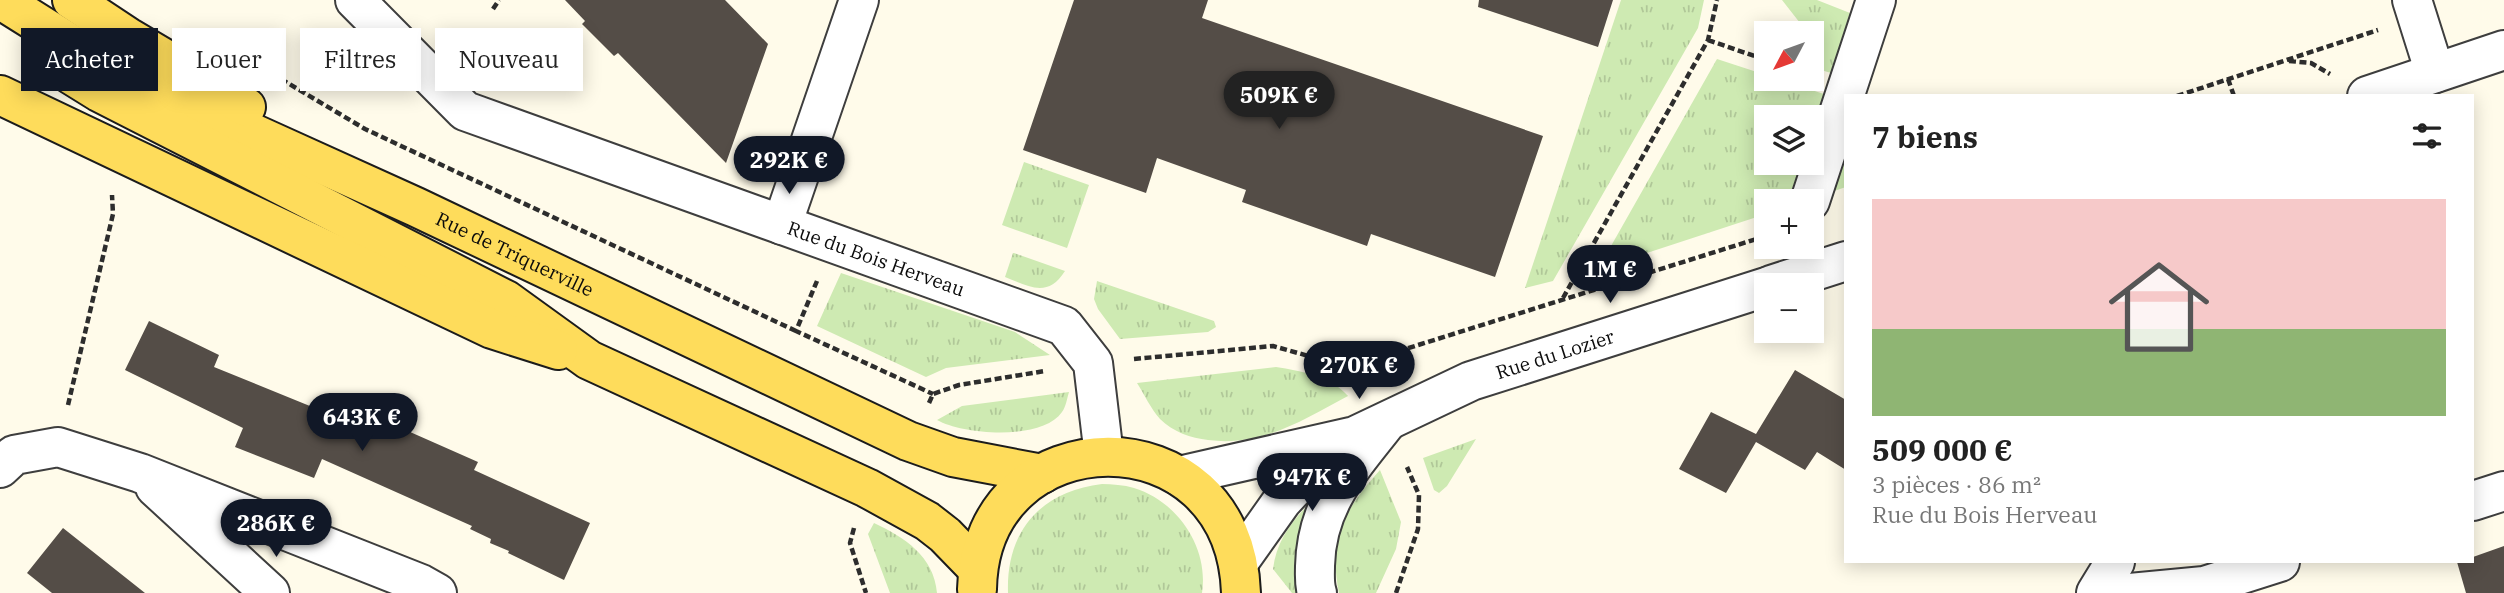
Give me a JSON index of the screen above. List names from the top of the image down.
{
  "streets": {
    "main road": ["Rue de Triquerville"],
    "street": ["Rue du Bois Herveau", "Rue du Lozier"]
  },
  "north": "bottom left",
  "page": {
    "map_buttons": ["+", "−"],
    "chip": [
      "Acheter",
      "Louer",
      "Filtres",
      "Nouveau"
    ],
    "price": [
      "509K €",
      "292K €",
      "1M €",
      "270K €",
      "643K €",
      "947K €",
      "286K €"
    ],
    "heading": "7 biens",
    "list": [
      {
        "name": "509 000 €",
        "note": "3 pièces · 86 m² · Rue du Bois Herveau"
      }
    ]
  }
}
